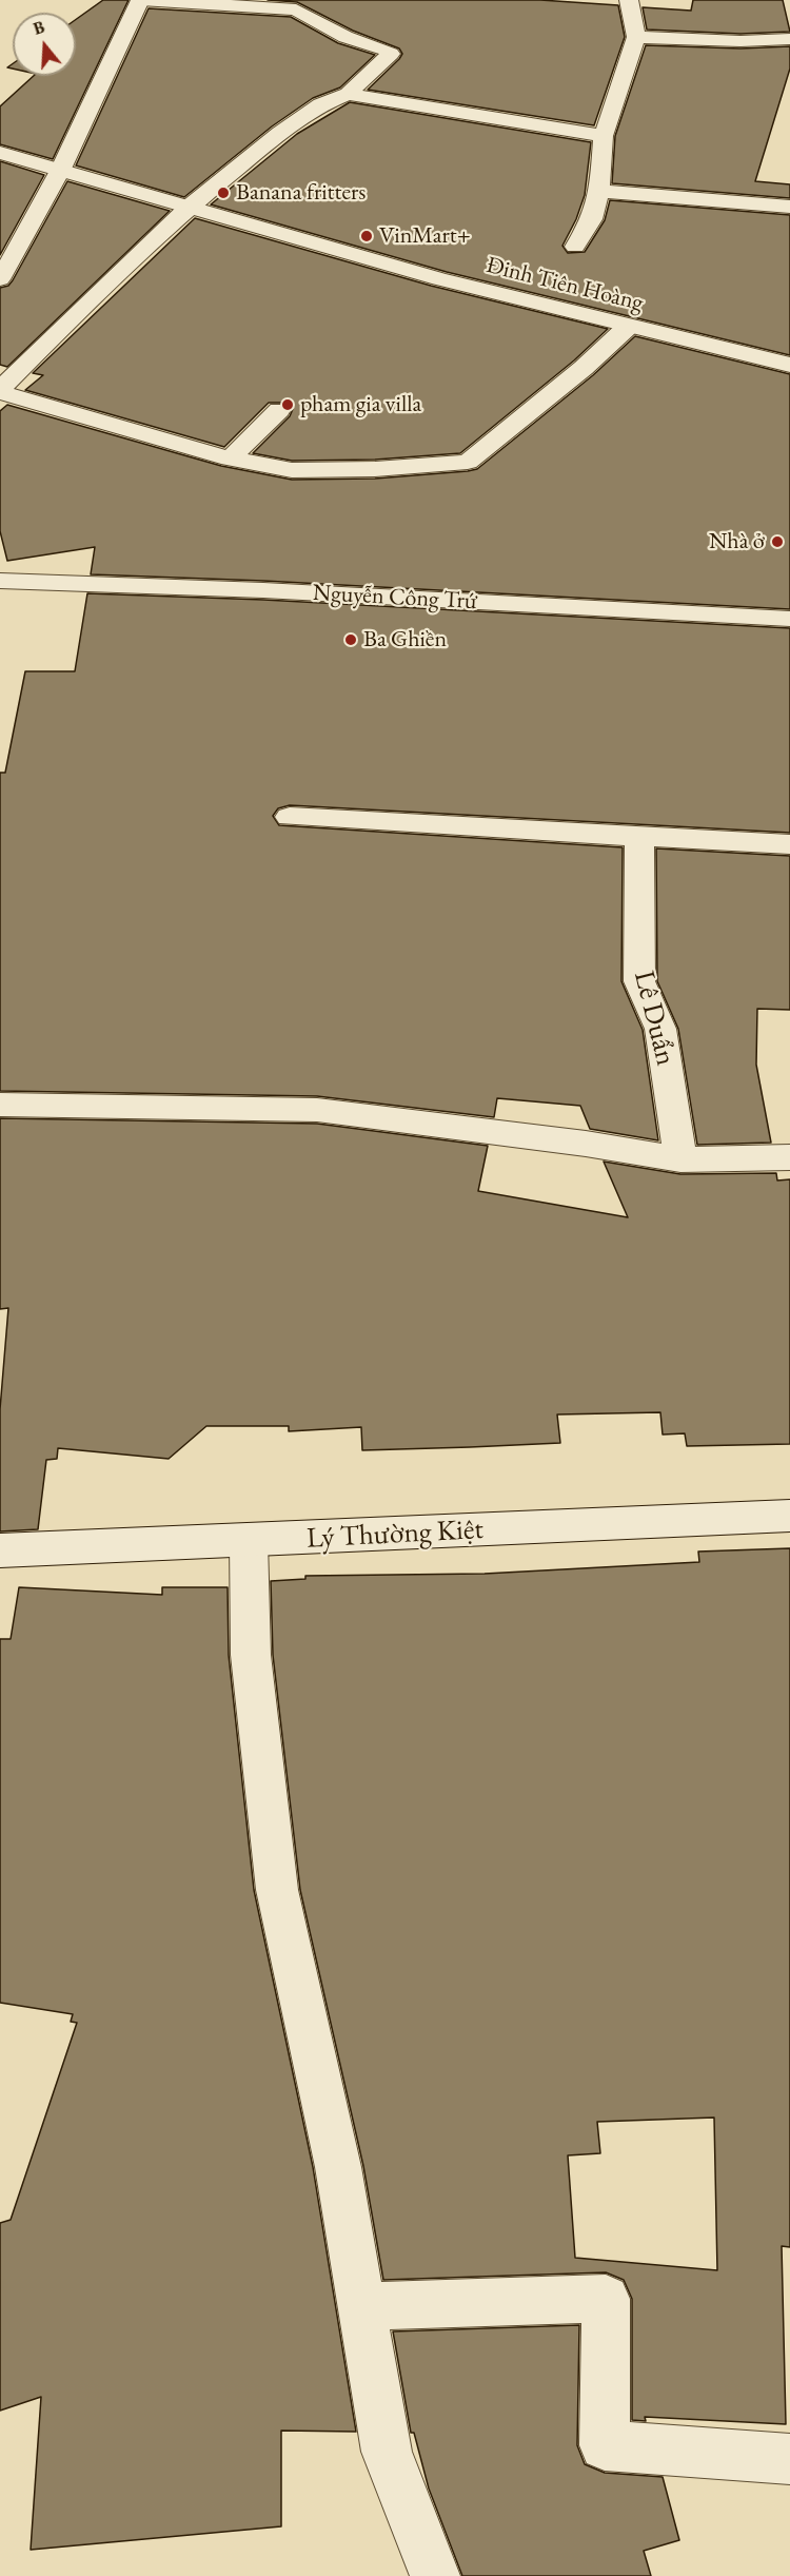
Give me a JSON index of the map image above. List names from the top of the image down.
{
  "streets": {
    "street": [
      "Đinh Tiên Hoàng",
      "Nguyễn Công Trứ",
      "Lê Duẩn",
      "Lý Thường Kiệt"
    ]
  },
  "places": [
    "Banana fritters",
    "VinMart+",
    "pham gia villa",
    "Nhà ở",
    "Ba Ghiền"
  ],
  "north": "top"
}
